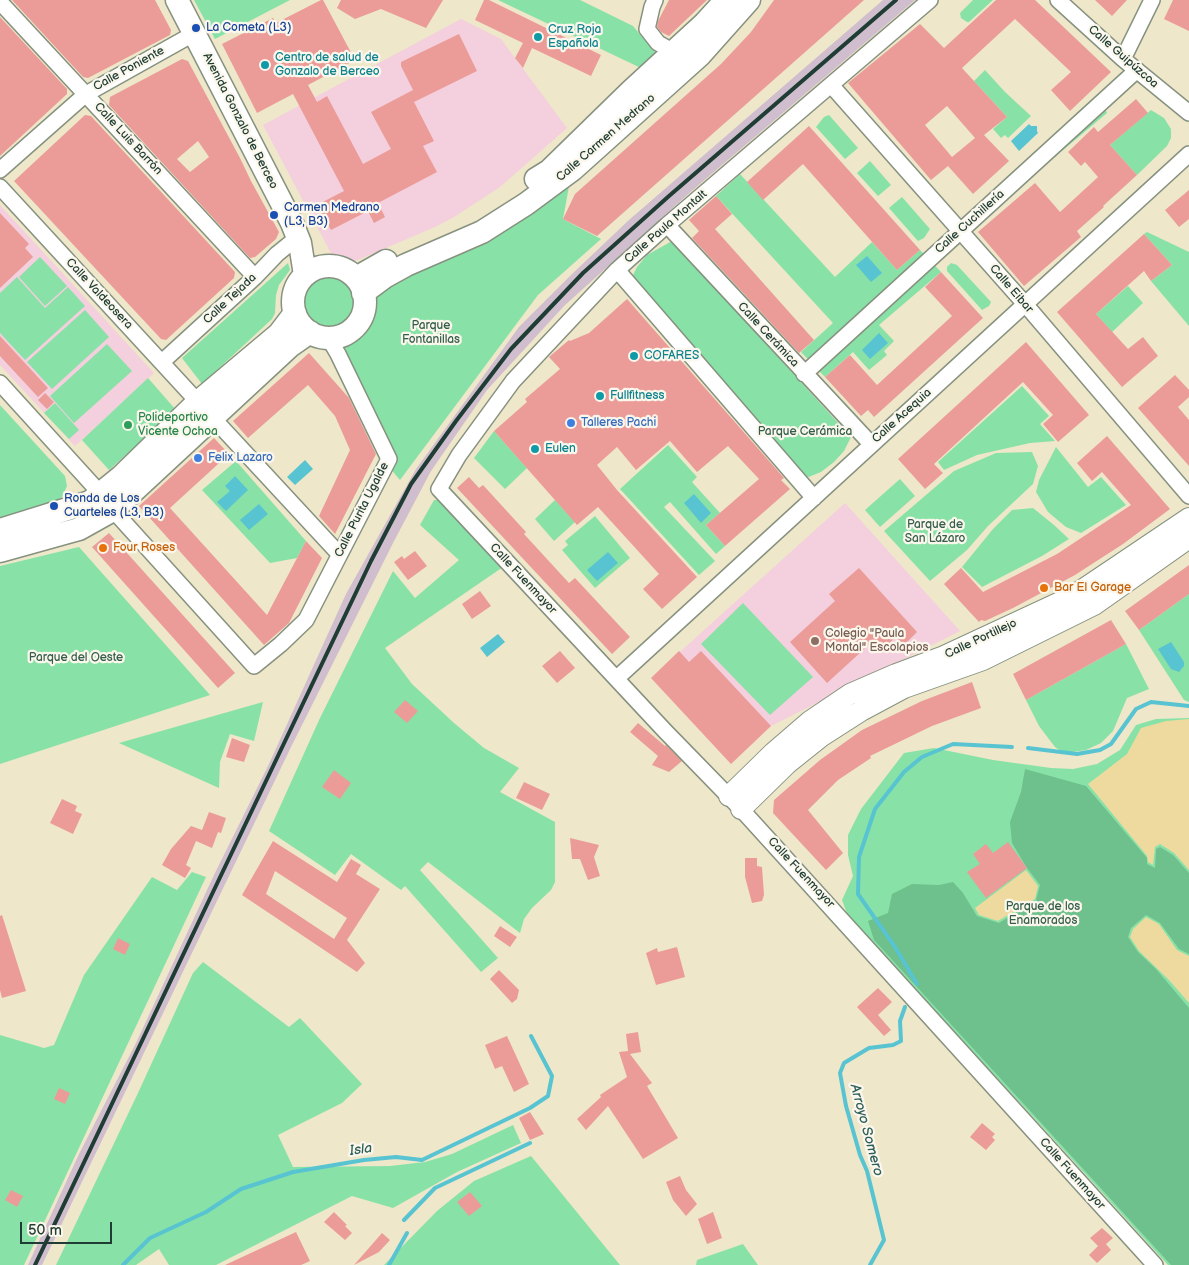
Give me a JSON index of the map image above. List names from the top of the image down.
{
  "streets": {
    "main road": ["Avenida Gonzalo de Berceo", "Calle Carmen Medrano", "Calle Portillejo"],
    "street": [
      "Calle Guipúzcoa",
      "Calle Poniente",
      "Calle Luis Barrón",
      "Calle Cuchillería",
      "Calle Paula Montalt",
      "Calle Eibar",
      "Calle Valdeosera",
      "Calle Tejada",
      "Calle Cerámica",
      "Calle Acequia",
      "Calle Purita Ugalde",
      "Calle Fuenmayor"
    ]
  },
  "crossings": [
    ["Calle Guipúzcoa", "Calle Cuchillería"],
    ["Calle Poniente", "Avenida Gonzalo de Berceo"],
    ["Calle Poniente", "Calle Luis Barrón"],
    ["Avenida Gonzalo de Berceo", "Calle Carmen Medrano"],
    ["Avenida Gonzalo de Berceo", "Calle Tejada"],
    ["Avenida Gonzalo de Berceo", "Calle Purita Ugalde"],
    ["Calle Carmen Medrano", "Calle Purita Ugalde"],
    ["Calle Luis Barrón", "Calle Tejada"],
    ["Calle Cuchillería", "Calle Eibar"],
    ["Calle Cuchillería", "Calle Cerámica"],
    ["Calle Paula Montalt", "Calle Eibar"],
    ["Calle Paula Montalt", "Calle Cerámica"],
    ["Calle Paula Montalt", "Calle Fuenmayor"],
    ["Calle Eibar", "Calle Acequia"],
    ["Calle Valdeosera", "Calle Tejada"],
    ["Calle Valdeosera", "Calle Purita Ugalde"],
    ["Calle Cerámica", "Calle Acequia"],
    ["Calle Acequia", "Calle Fuenmayor"],
    ["Calle Fuenmayor", "Calle Portillejo"]
  ],
  "water": ["Arroyo Somero", "Isla"],
  "parks": [
    "Parque Fontanillas",
    "Parque Cerámica",
    "Parque de San Lázaro",
    "Parque del Oeste",
    "Parque de los Enamorados"
  ],
  "places": [
    "La Cometa (L3)",
    "Cruz Roja Española",
    "Centro de salud de Gonzalo de Berceo",
    "Carmen Medrano (L3, B3)",
    "COFARES",
    "Fullfitness",
    "Talleres Pachi",
    "Polideportivo Vicente Ochoa",
    "Eulen",
    "Felix Lazaro",
    "Ronda de Los Cuarteles (L3, B3)",
    "Four Roses",
    "Bar El Garage",
    "Colegio \"Paula Montal\" Escolapios"
  ],
  "scale_bar": "50 m"
}
